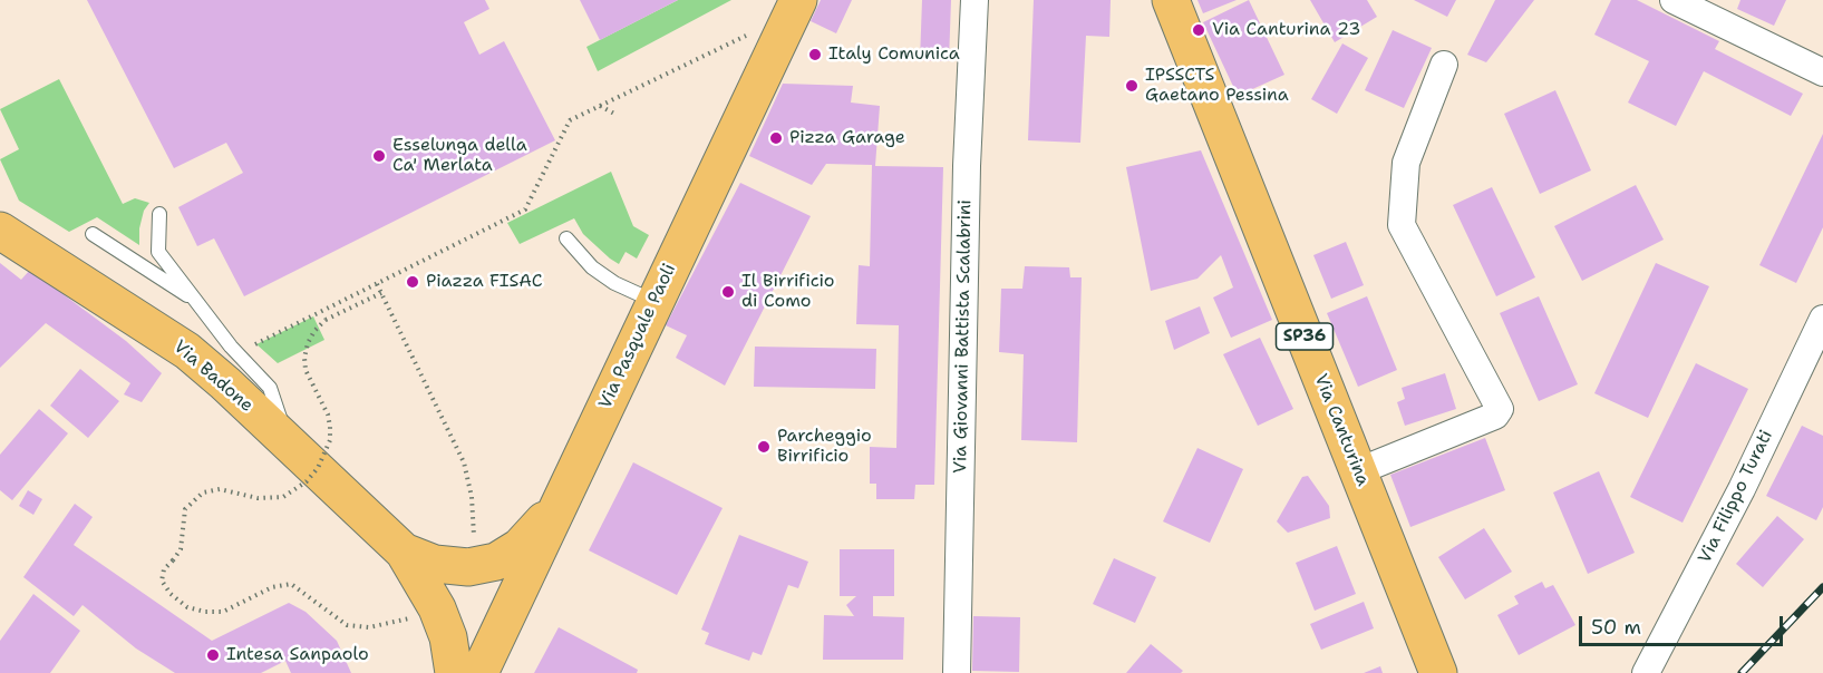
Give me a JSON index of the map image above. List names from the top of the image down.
{
  "streets": {
    "main road": [
      "Via Pasquale Paoli",
      "SP36",
      "Via Badone",
      "Via Canturina"
    ],
    "street": ["Via Giovanni Battista Scalabrini", "Via Filippo Turati"]
  },
  "crossings": [
    ["Via Pasquale Paoli", "Via Badone"]
  ],
  "places": [
    "Via Canturina 23",
    "Italy Comunica",
    "IPSSCTS Gaetano Pessina",
    "Pizza Garage",
    "Esselunga della Ca' Merlata",
    "Piazza FISAC",
    "Il Birrificio di Como",
    "Parcheggio Birrificio",
    "Intesa Sanpaolo"
  ],
  "scale_bar": "50 m"
}
